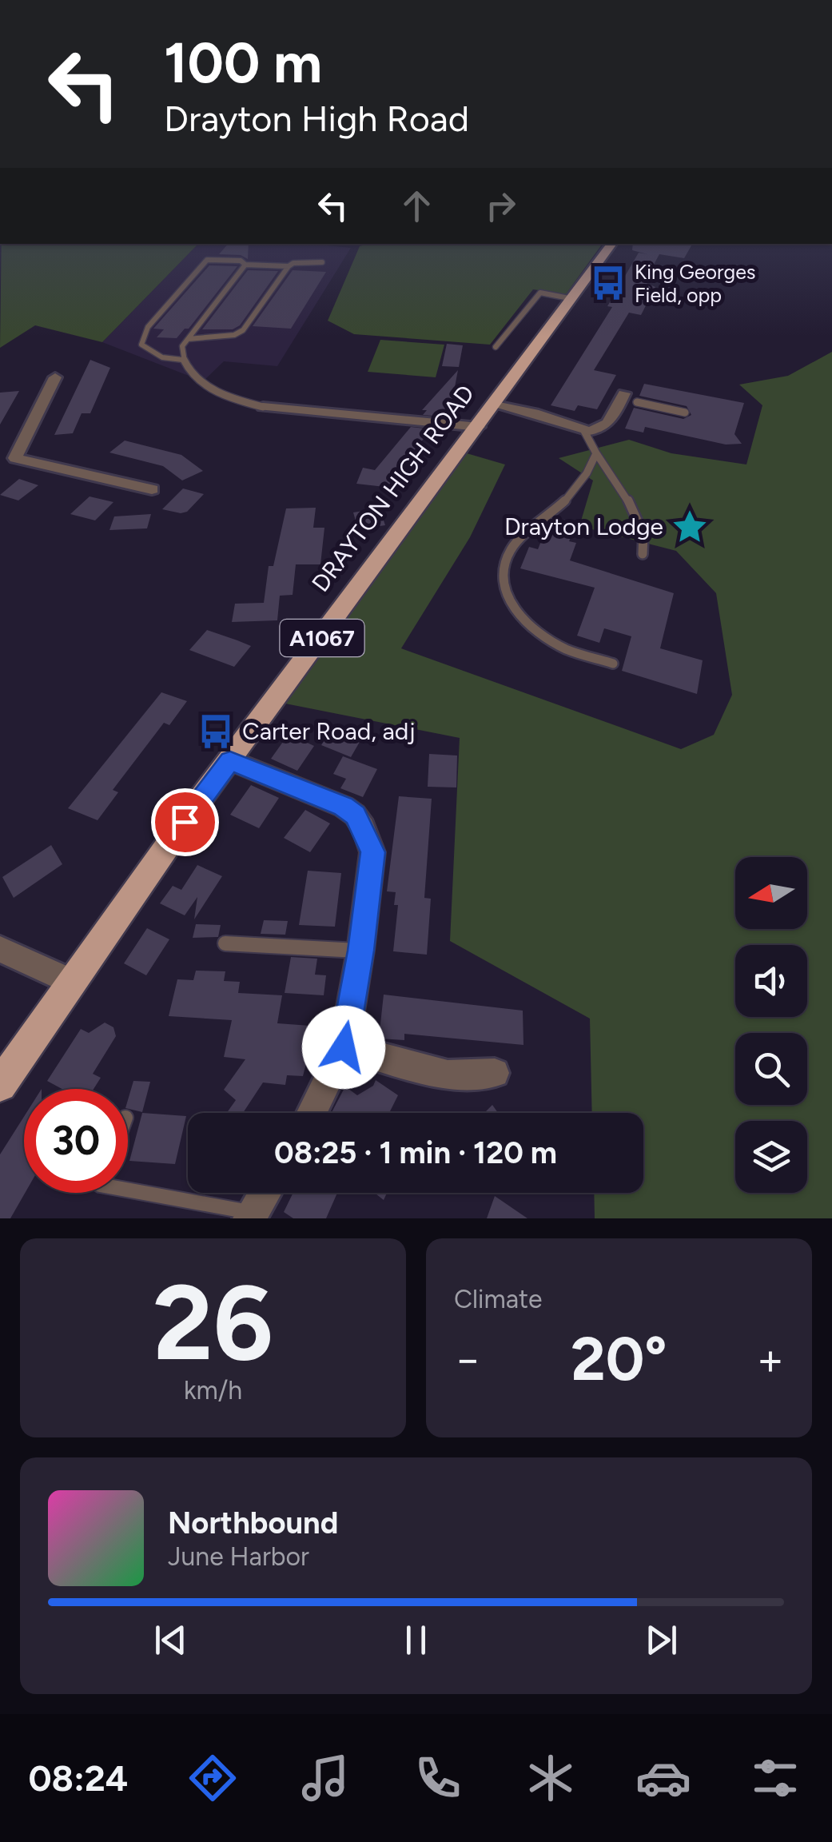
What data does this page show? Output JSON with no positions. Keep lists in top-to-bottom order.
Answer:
{
  "streets": {
    "main road": ["DRAYTON HIGH ROAD", "A1067"]
  },
  "places": {
    "bus stop": ["King Georges Field, opp", "Carter Road, adj"],
    "place": ["Drayton Lodge"]
  },
  "north": "left",
  "page": {
    "turn": ["100 m", "Drayton High Road"],
    "limit": "30",
    "trip": "08:25 · 1 min · 120 m",
    "tile": [
      ["26", "km/h"],
      "Climate"
    ],
    "heat": ["−", "20°", "+"],
    "song": ["Northbound", "June Harbor"],
    "tabs": "08:24"
  }
}
